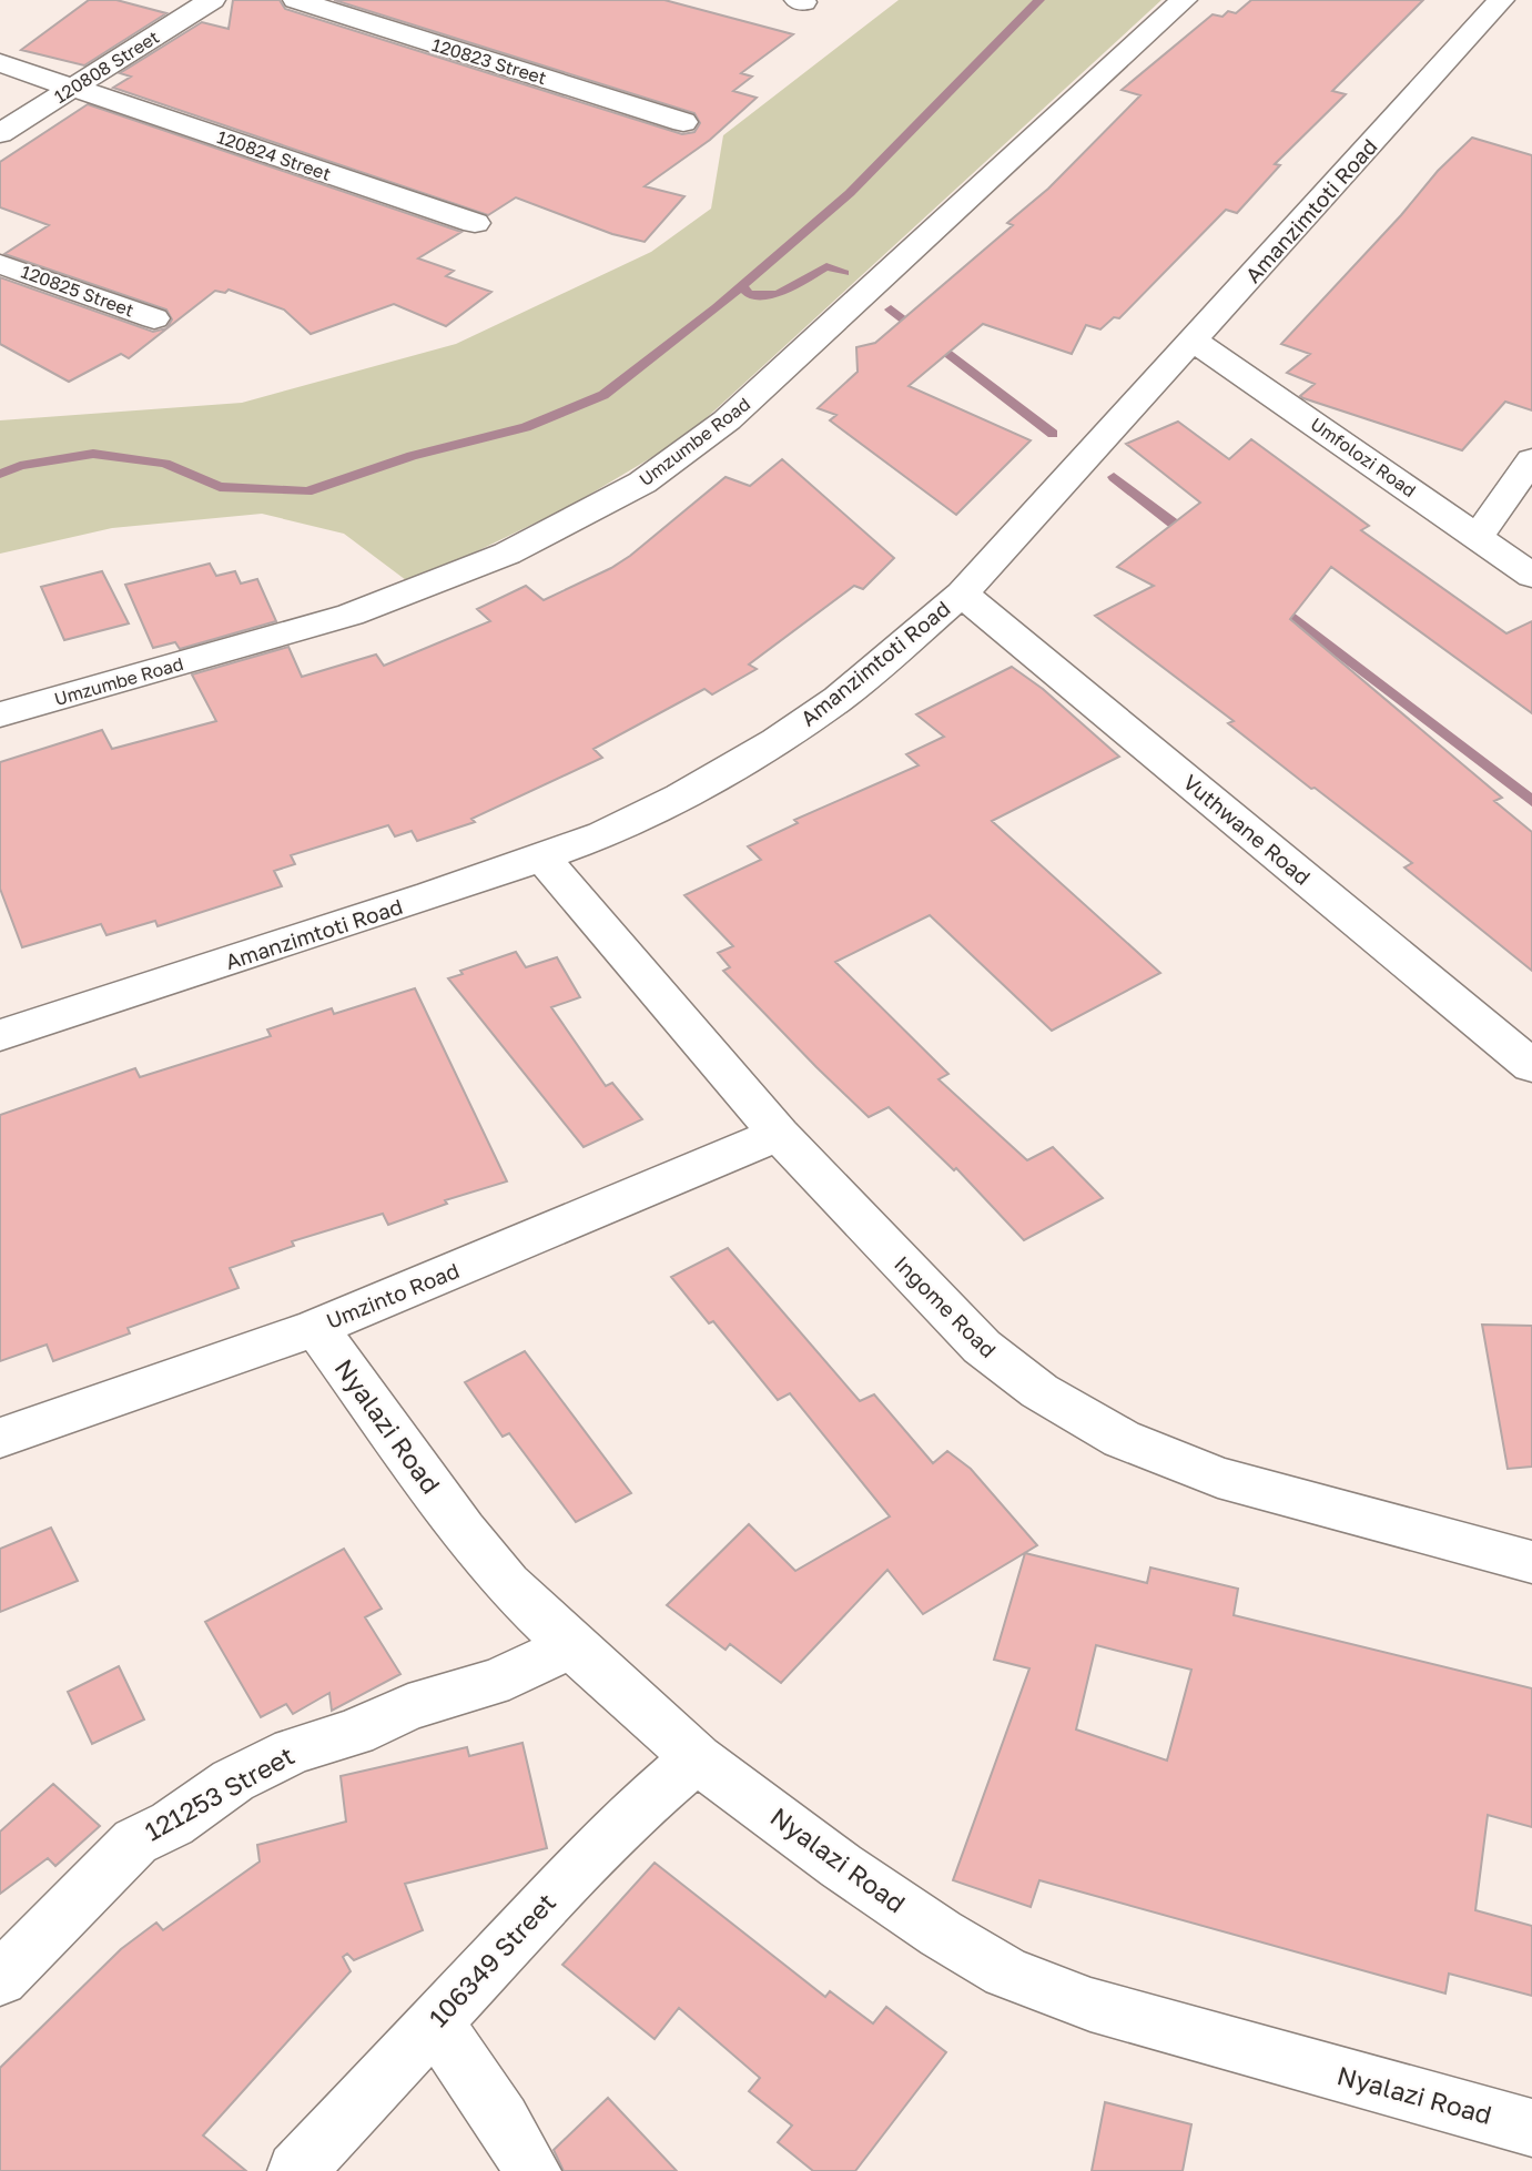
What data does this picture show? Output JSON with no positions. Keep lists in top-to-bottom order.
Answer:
{
  "streets": {
    "street": [
      "120823 Street",
      "120808 Street",
      "120824 Street",
      "Amanzimtoti Road",
      "120825 Street",
      "Umzumbe Road",
      "Umfolozi Road",
      "Vuthwane Road",
      "Umzinto Road",
      "Ingome Road",
      "Nyalazi Road",
      "121253 Street",
      "106349 Street"
    ]
  },
  "crossings": [
    ["120808 Street", "120824 Street"],
    ["Amanzimtoti Road", "Umfolozi Road"],
    ["Amanzimtoti Road", "Vuthwane Road"],
    ["Amanzimtoti Road", "Ingome Road"],
    ["Umzinto Road", "Ingome Road"],
    ["Umzinto Road", "Nyalazi Road"],
    ["Nyalazi Road", "121253 Street"],
    ["Nyalazi Road", "106349 Street"]
  ]
}
